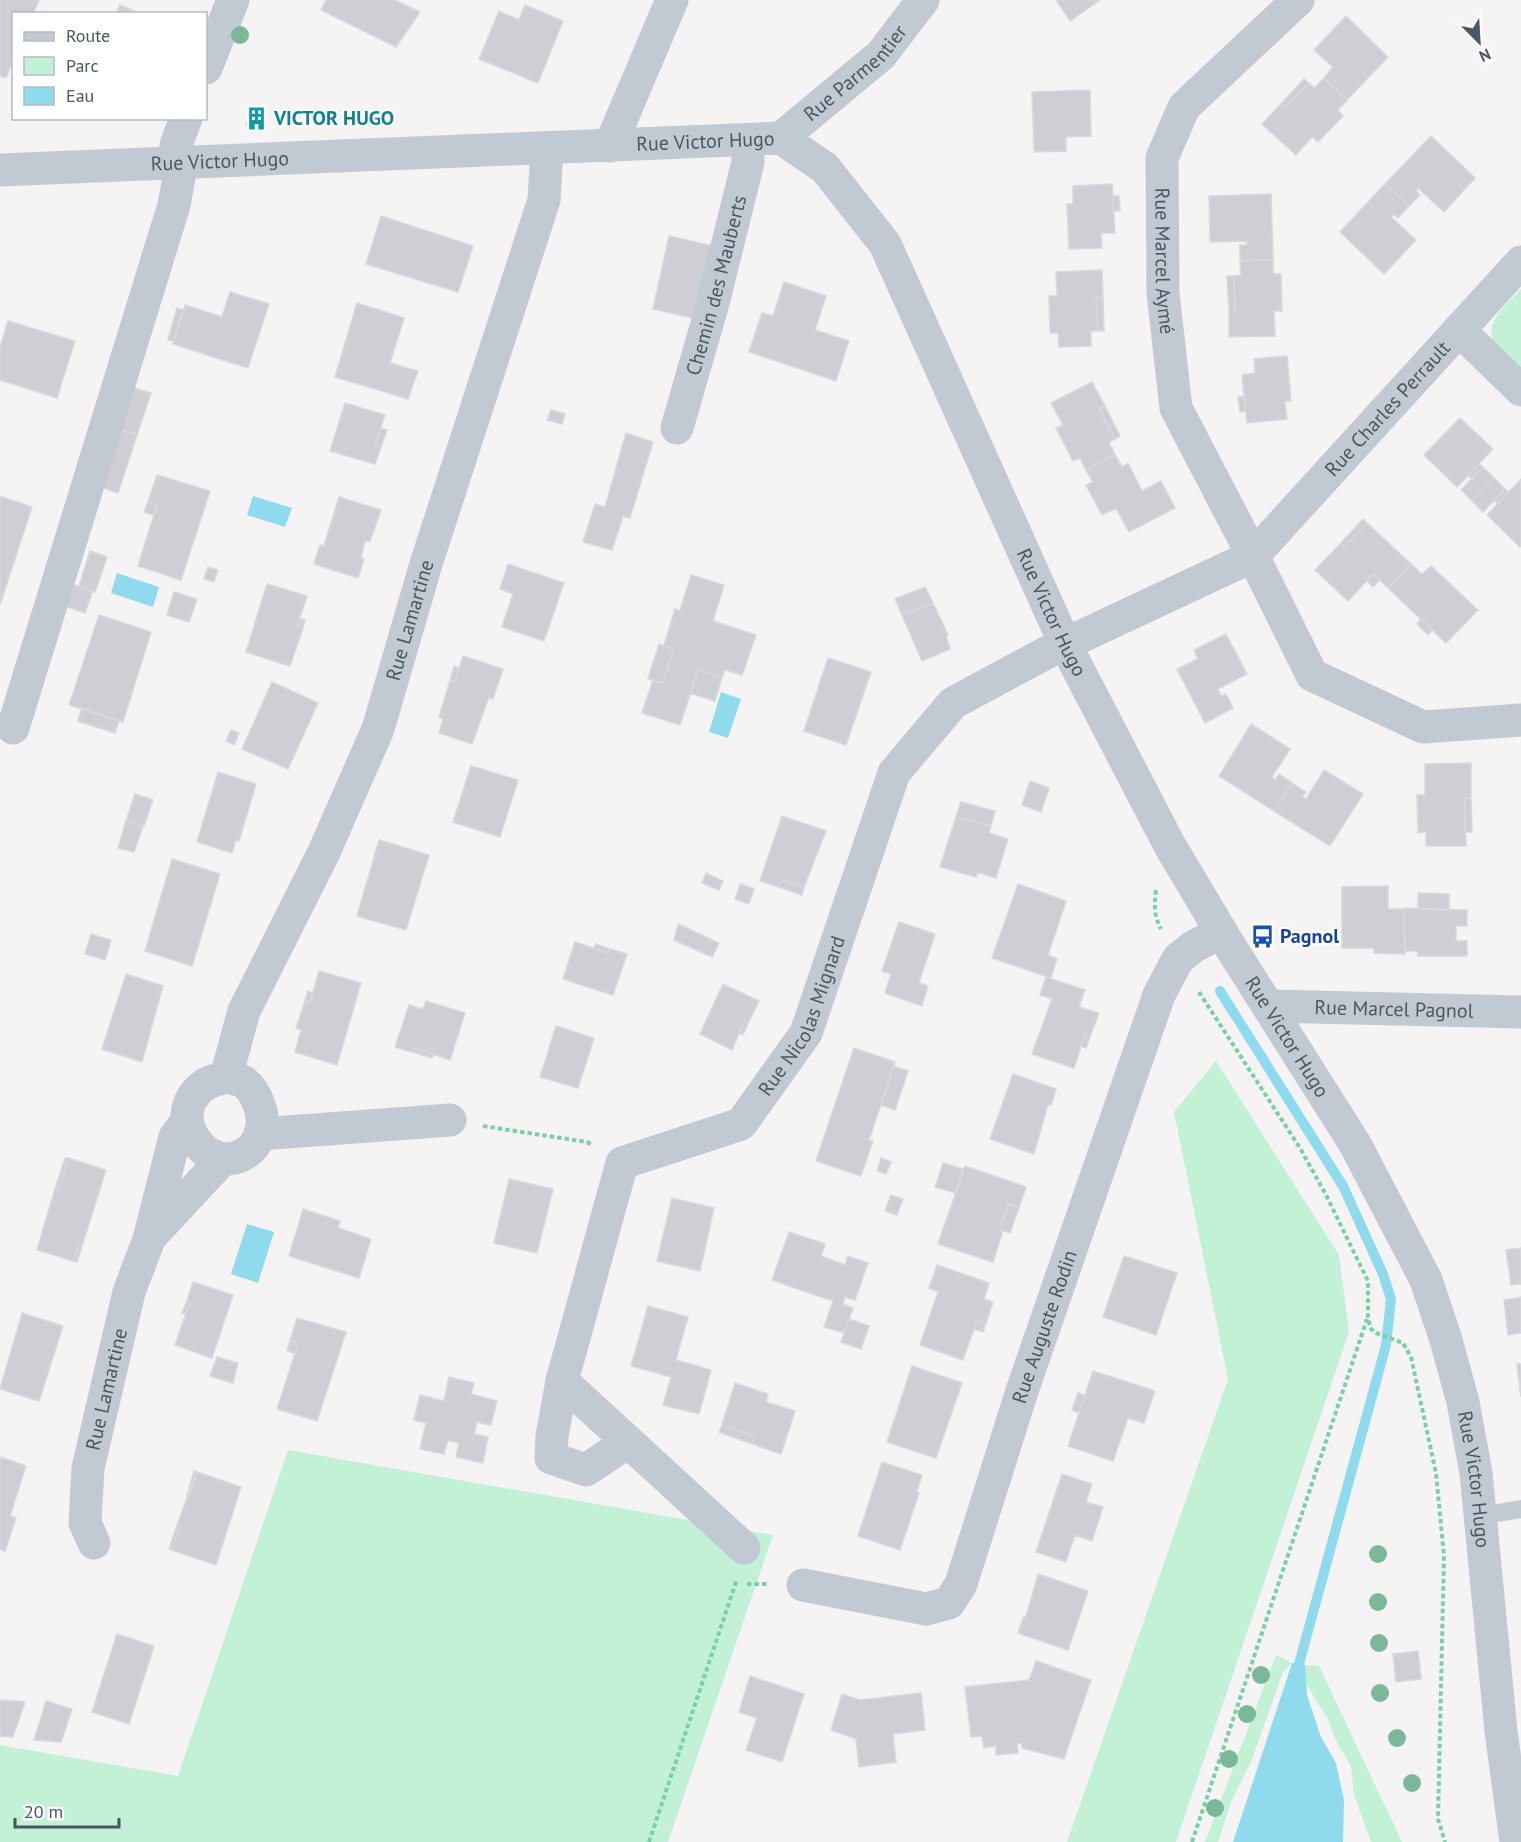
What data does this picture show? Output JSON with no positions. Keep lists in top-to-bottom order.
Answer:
{
  "streets": {
    "street": [
      "Rue Parmentier",
      "Rue Victor Hugo",
      "Rue Marcel Aymé",
      "Chemin des Mauberts",
      "Rue Charles Perrault",
      "Rue Lamartine",
      "Rue Marcel Pagnol",
      "Rue Nicolas Mignard",
      "Rue Auguste Rodin"
    ]
  },
  "crossings": [
    ["Rue Parmentier", "Rue Victor Hugo"],
    ["Rue Victor Hugo", "Chemin des Mauberts"],
    ["Rue Victor Hugo", "Rue Charles Perrault"],
    ["Rue Victor Hugo", "Rue Lamartine"],
    ["Rue Victor Hugo", "Rue Marcel Pagnol"],
    ["Rue Victor Hugo", "Rue Nicolas Mignard"],
    ["Rue Victor Hugo", "Rue Auguste Rodin"],
    ["Rue Marcel Aymé", "Rue Charles Perrault"],
    ["Rue Charles Perrault", "Rue Nicolas Mignard"]
  ],
  "places": {
    "building": ["VICTOR HUGO"],
    "bus stop": ["Pagnol"]
  },
  "legend": ["Route", "Parc", "Eau"],
  "scale_bar": "20 m",
  "north": "bottom right"
}
